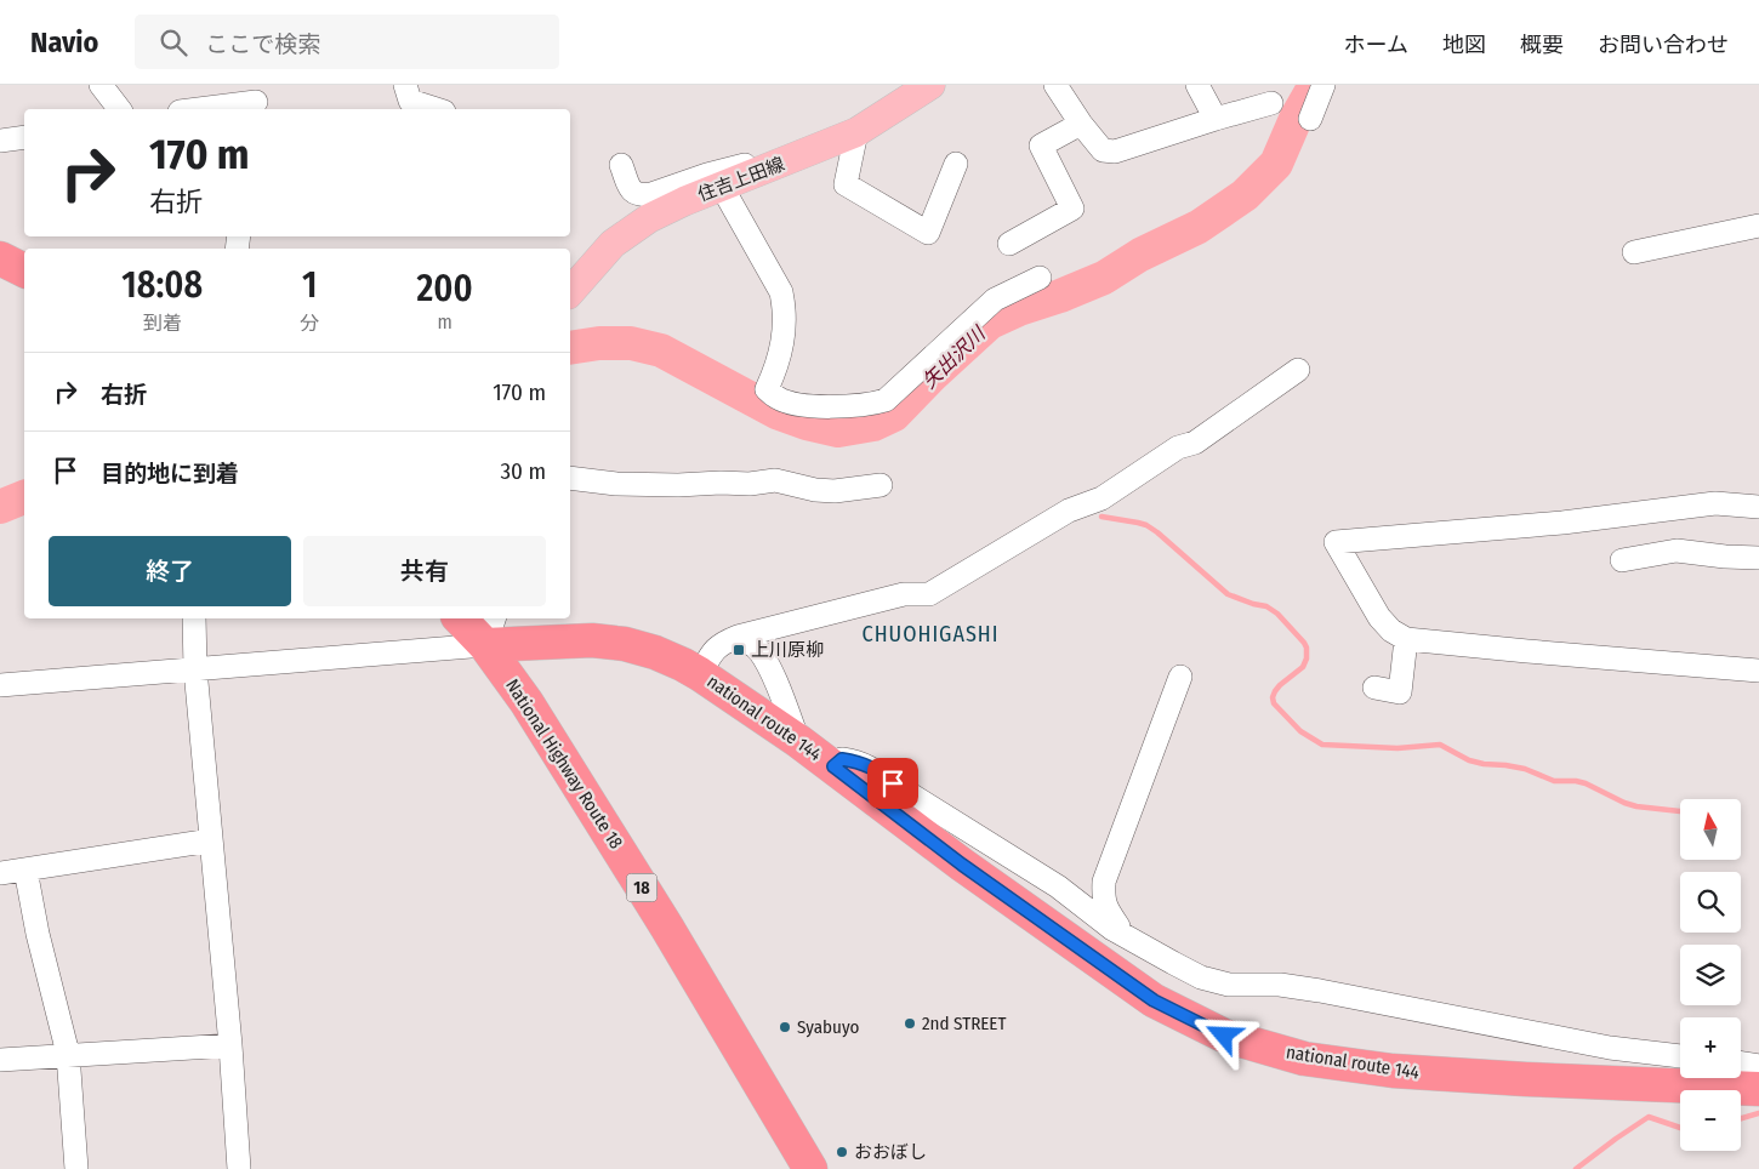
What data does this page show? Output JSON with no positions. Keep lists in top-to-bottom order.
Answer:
{
  "streets": {
    "highway": ["national route 144", "National Highway Route 18", "18"],
    "main road": ["住吉上田線"]
  },
  "crossings": [
    ["national route 144", "National Highway Route 18"]
  ],
  "districts": ["CHUOHIGASHI"],
  "water": ["矢出沢川"],
  "places": {
    "transit": ["上川原柳"],
    "other": ["2nd STREET", "Syabuyo", "おおぼし"]
  },
  "north": "top",
  "page": {
    "header": "Navio",
    "search": "ここで検索",
    "nav": [
      "ホーム",
      "地図",
      "概要",
      "お問い合わせ"
    ],
    "turn": ["170 m", "右折"],
    "eta": [
      "18:08",
      "到着",
      "1",
      "分",
      "200",
      "m"
    ],
    "list": [
      {
        "name": "右折",
        "value": "170 m"
      },
      {
        "name": "目的地に到着",
        "value": "30 m"
      }
    ],
    "buttons": ["終了", "共有"],
    "map_buttons": ["+", "−"]
  }
}
